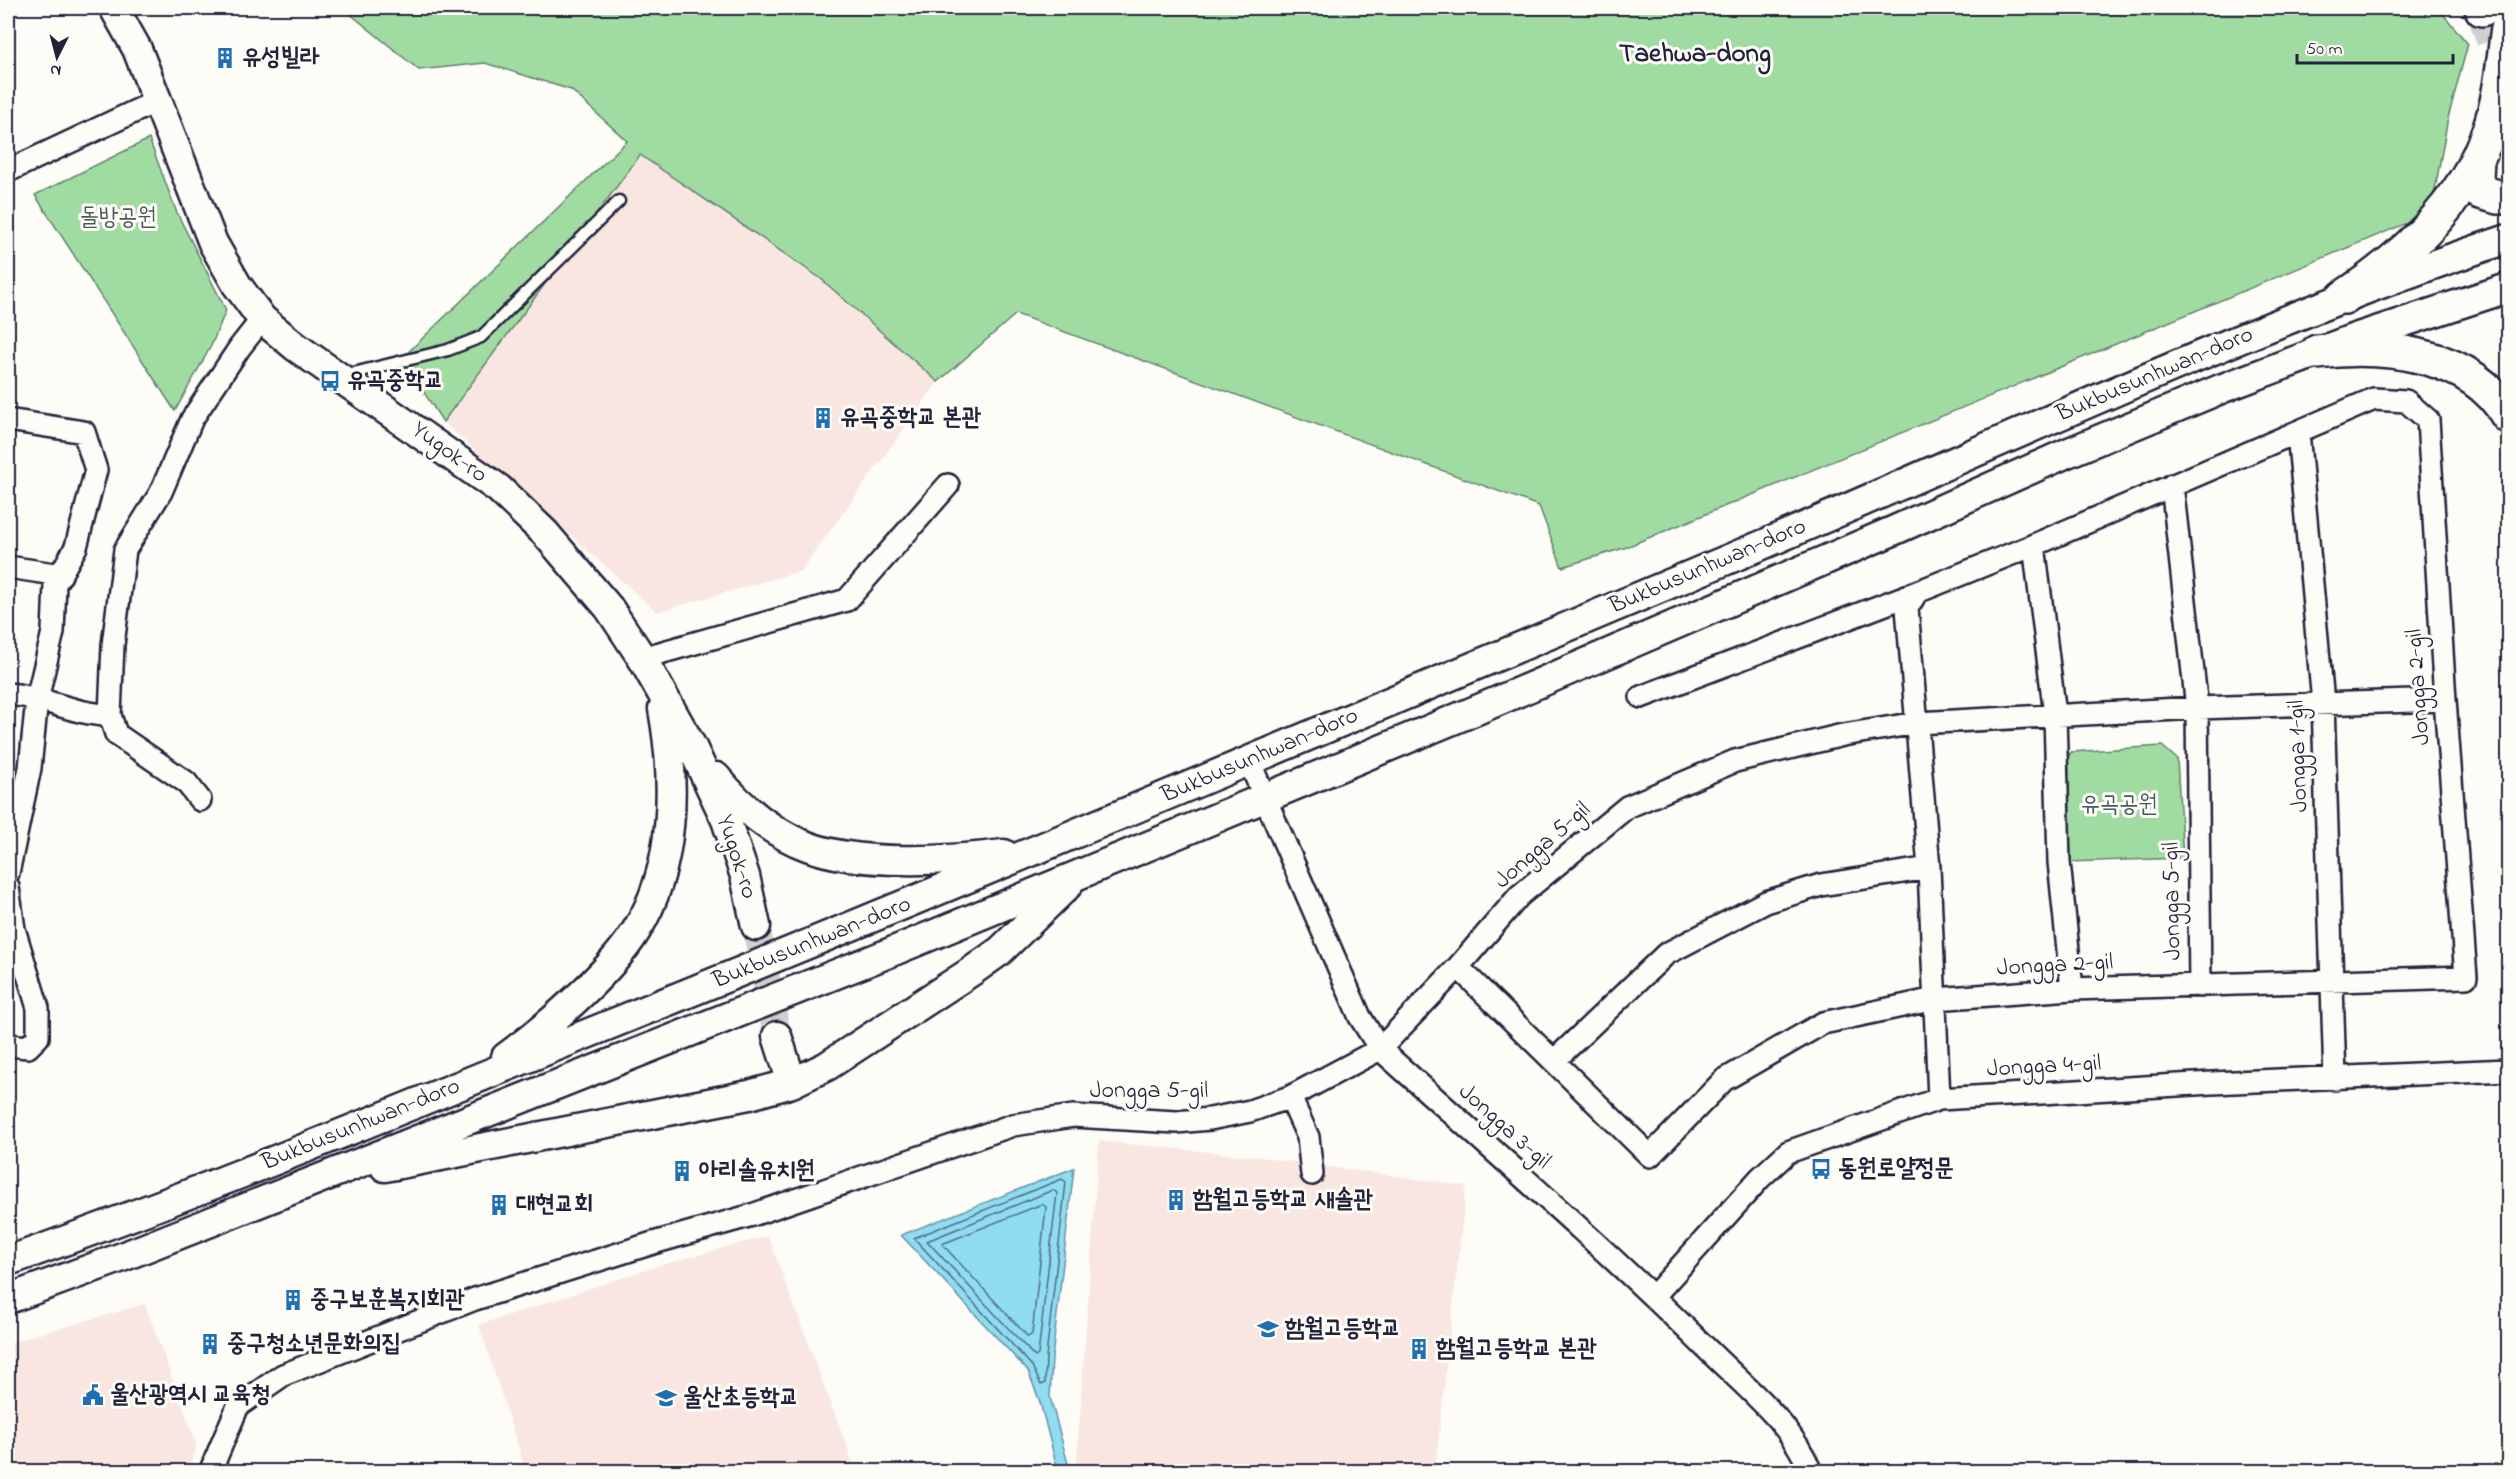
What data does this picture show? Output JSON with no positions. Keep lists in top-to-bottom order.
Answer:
{
  "streets": {
    "main road": ["Bukbusunhwan-doro", "Yugok-ro"],
    "street": [
      "Jongga 2-gil",
      "Jongga 1-gil",
      "Jongga 5-gil",
      "Jongga 4-gil",
      "Jongga 3-gil"
    ]
  },
  "crossings": [
    ["Bukbusunhwan-doro", "Jongga 3-gil"],
    ["Jongga 2-gil", "Jongga 1-gil"],
    ["Jongga 2-gil", "Jongga 5-gil"],
    ["Jongga 1-gil", "Jongga 5-gil"],
    ["Jongga 1-gil", "Jongga 4-gil"],
    ["Jongga 5-gil", "Jongga 3-gil"],
    ["Jongga 4-gil", "Jongga 3-gil"]
  ],
  "districts": ["Taehwa-dong"],
  "parks": ["돌방공원", "유곡공원"],
  "places": {
    "building": [
      "유성빌라",
      "유곡중학교 본관",
      "아리솔유치원",
      "함월고등학교 새솔관",
      "대현교회",
      "중구보훈복지회관",
      "중구청소년문화의집",
      "함월고등학교 본관"
    ],
    "bus stop": ["유곡중학교", "동원로얄정문"],
    "school or university": ["함월고등학교", "울산초등학교"],
    "public building": ["울산광역시 교육청"]
  },
  "scale_bar": "50 m",
  "north": "bottom"
}
